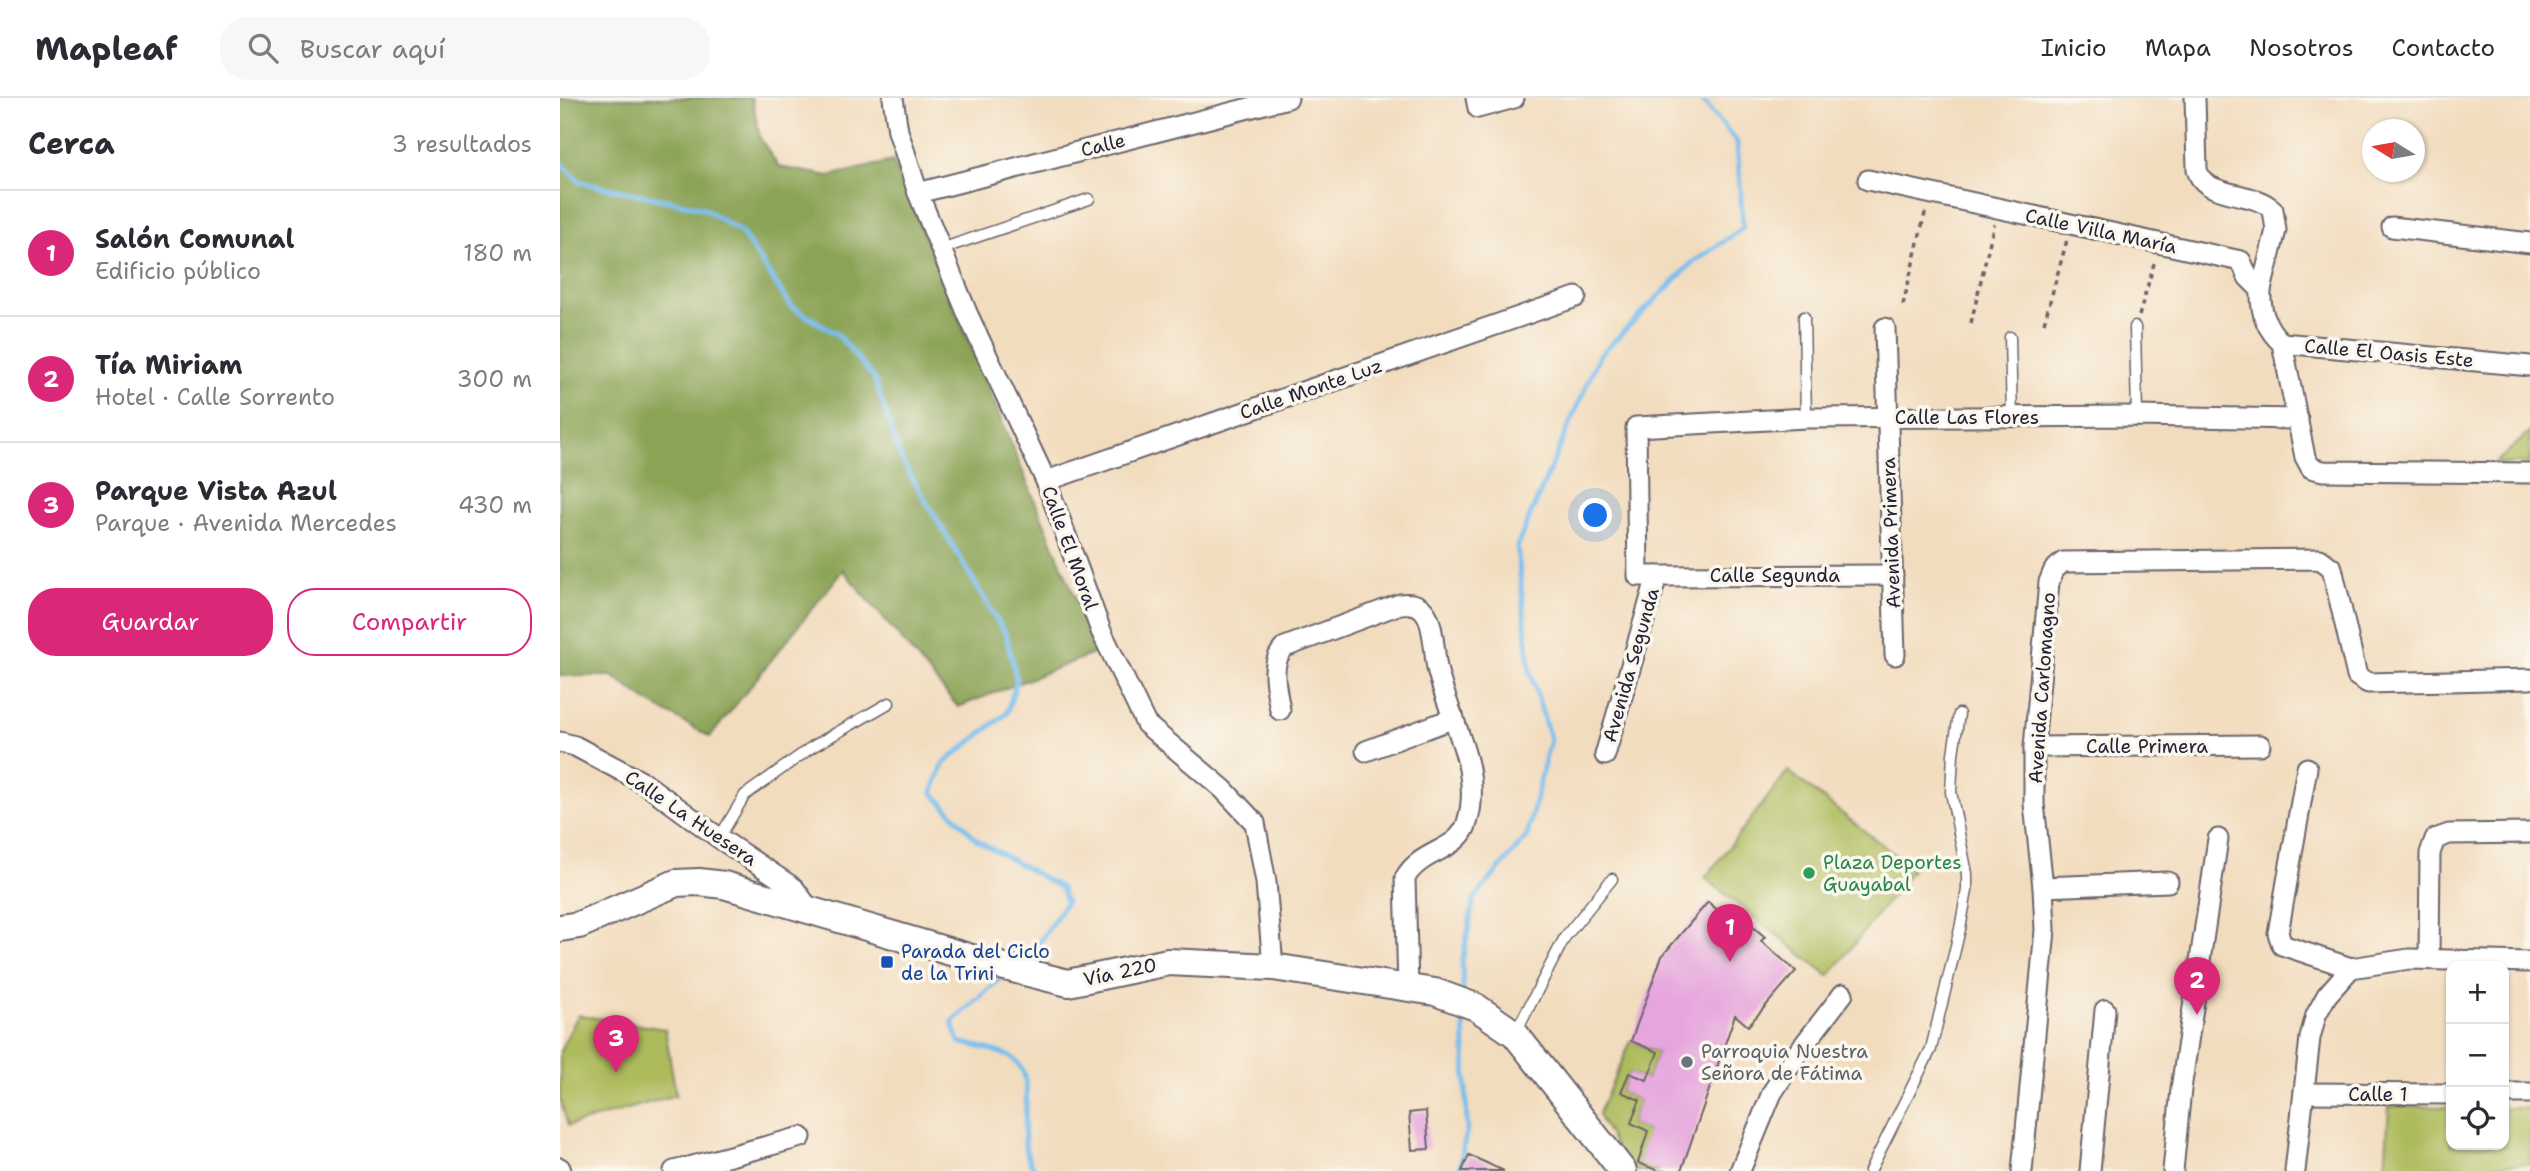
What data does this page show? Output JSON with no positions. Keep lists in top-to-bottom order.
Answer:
{
  "streets": {
    "main road": ["Vía 220"],
    "street": [
      "Calle",
      "Calle Villa María",
      "Calle El Oasis Este",
      "Calle Monte Luz",
      "Calle Las Flores",
      "Avenida Primera",
      "Calle El Moral",
      "Calle Segunda",
      "Avenida Segunda",
      "Avenida Carlomagno",
      "Calle Primera",
      "Calle La Huesera",
      "Calle 1"
    ]
  },
  "crossings": [
    ["Calle", "Calle El Moral"],
    ["Calle Villa María", "Calle El Oasis Este"],
    ["Calle El Oasis Este", "Calle Las Flores"],
    ["Calle Monte Luz", "Calle El Moral"],
    ["Calle Las Flores", "Avenida Primera"],
    ["Calle Las Flores", "Avenida Segunda"],
    ["Avenida Primera", "Calle Segunda"],
    ["Calle El Moral", "Vía 220"],
    ["Calle Segunda", "Avenida Segunda"],
    ["Avenida Carlomagno", "Calle Primera"],
    ["Calle La Huesera", "Vía 220"]
  ],
  "places": {
    "other": ["Plaza Deportes Guayabal", "Parroquia Nuestra Señora de Fátima"],
    "transit": ["Parada del Ciclo de la Trini"]
  },
  "north": "left",
  "page": {
    "header": "Mapleaf",
    "search": "Buscar aquí",
    "nav": [
      "Inicio",
      "Mapa",
      "Nosotros",
      "Contacto"
    ],
    "heading": ["Cerca", "3 resultados"],
    "list": [
      {
        "mark": "1",
        "name": "Salón Comunal",
        "note": "Edificio público",
        "value": "180 m"
      },
      {
        "mark": "2",
        "name": "Tía Miriam",
        "note": "Hotel · Calle Sorrento",
        "value": "300 m"
      },
      {
        "mark": "3",
        "name": "Parque Vista Azul",
        "note": "Parque · Avenida Mercedes",
        "value": "430 m"
      }
    ],
    "buttons": ["Guardar", "Compartir"],
    "pins": ["1", "2", "3"],
    "map_buttons": ["+", "−"]
  }
}
